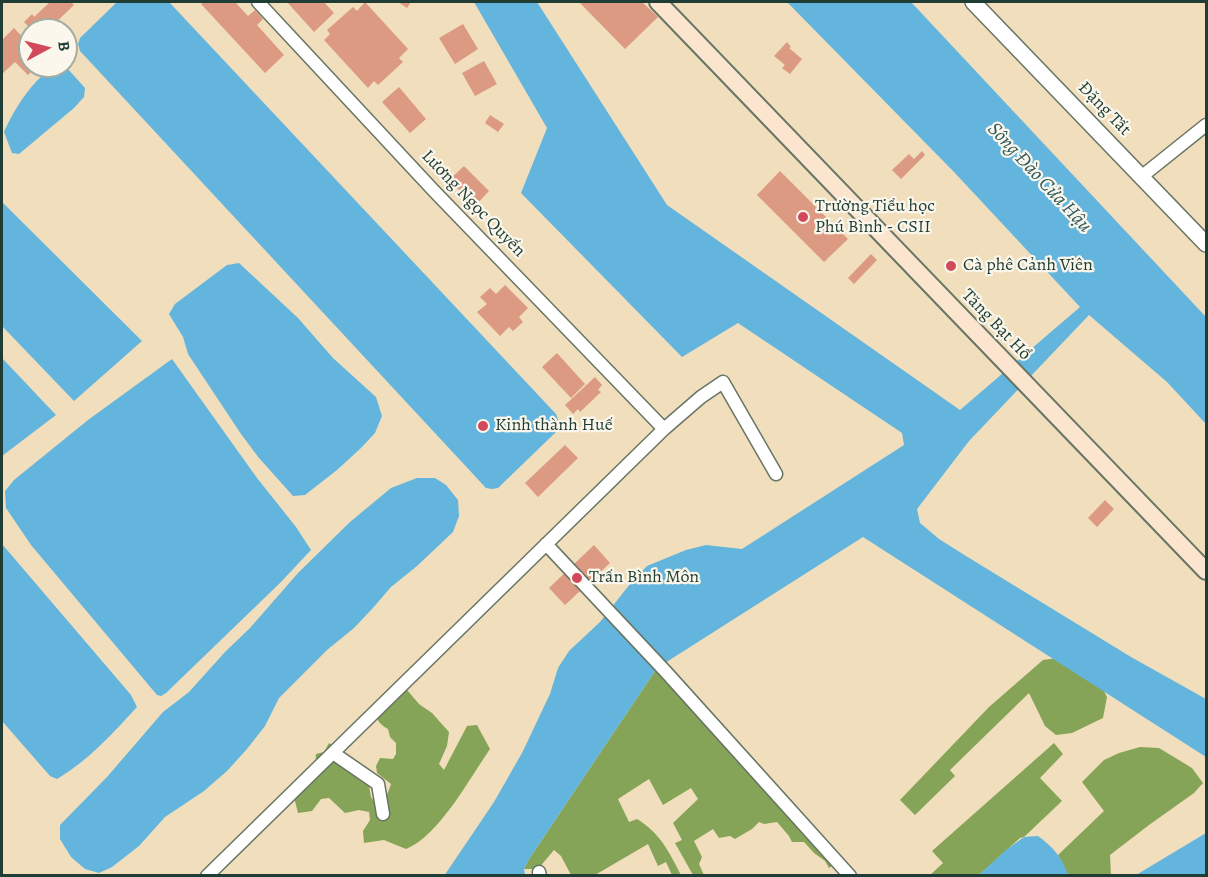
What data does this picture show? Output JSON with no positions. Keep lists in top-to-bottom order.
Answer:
{
  "streets": {
    "main road": ["Tăng Bạt Hổ"],
    "street": ["Đặng Tất", "Lương Ngọc Quyến"]
  },
  "water": ["Sông Đào Cửa Hậu"],
  "places": [
    "Trường Tiểu học Phú Bình - CSII",
    "Cà phê Cảnh Viên",
    "Kinh thành Huế",
    "Trấn Bình Môn"
  ],
  "north": "right"
}
